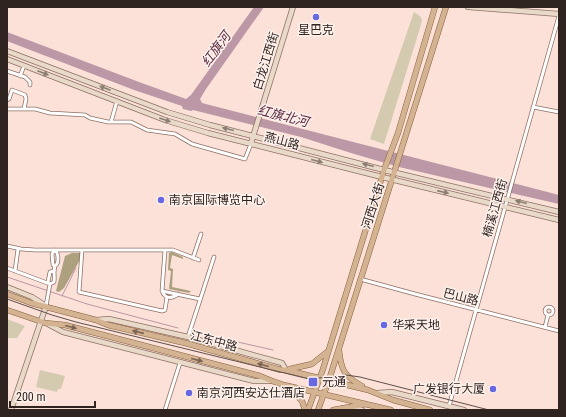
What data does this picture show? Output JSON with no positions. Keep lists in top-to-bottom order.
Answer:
{
  "streets": {
    "main road": [
      "白龙江西街",
      "燕山路",
      "河西大街",
      "江东中路"
    ],
    "street": ["楠溪江西街", "巴山路"]
  },
  "crossings": [
    ["白龙江西街", "燕山路"],
    ["燕山路", "河西大街"],
    ["燕山路", "楠溪江西街"],
    ["河西大街", "巴山路"],
    ["河西大街", "江东中路"],
    ["楠溪江西街", "巴山路"],
    ["楠溪江西街", "江东中路"]
  ],
  "water": ["红旗河", "红旗北河"],
  "places": {
    "other": [
      "星巴克",
      "南京国际博览中心",
      "华采天地",
      "广发银行大厦",
      "南京河西安达仕酒店"
    ],
    "transit": ["元通"]
  },
  "scale_bar": "200 m"
}
